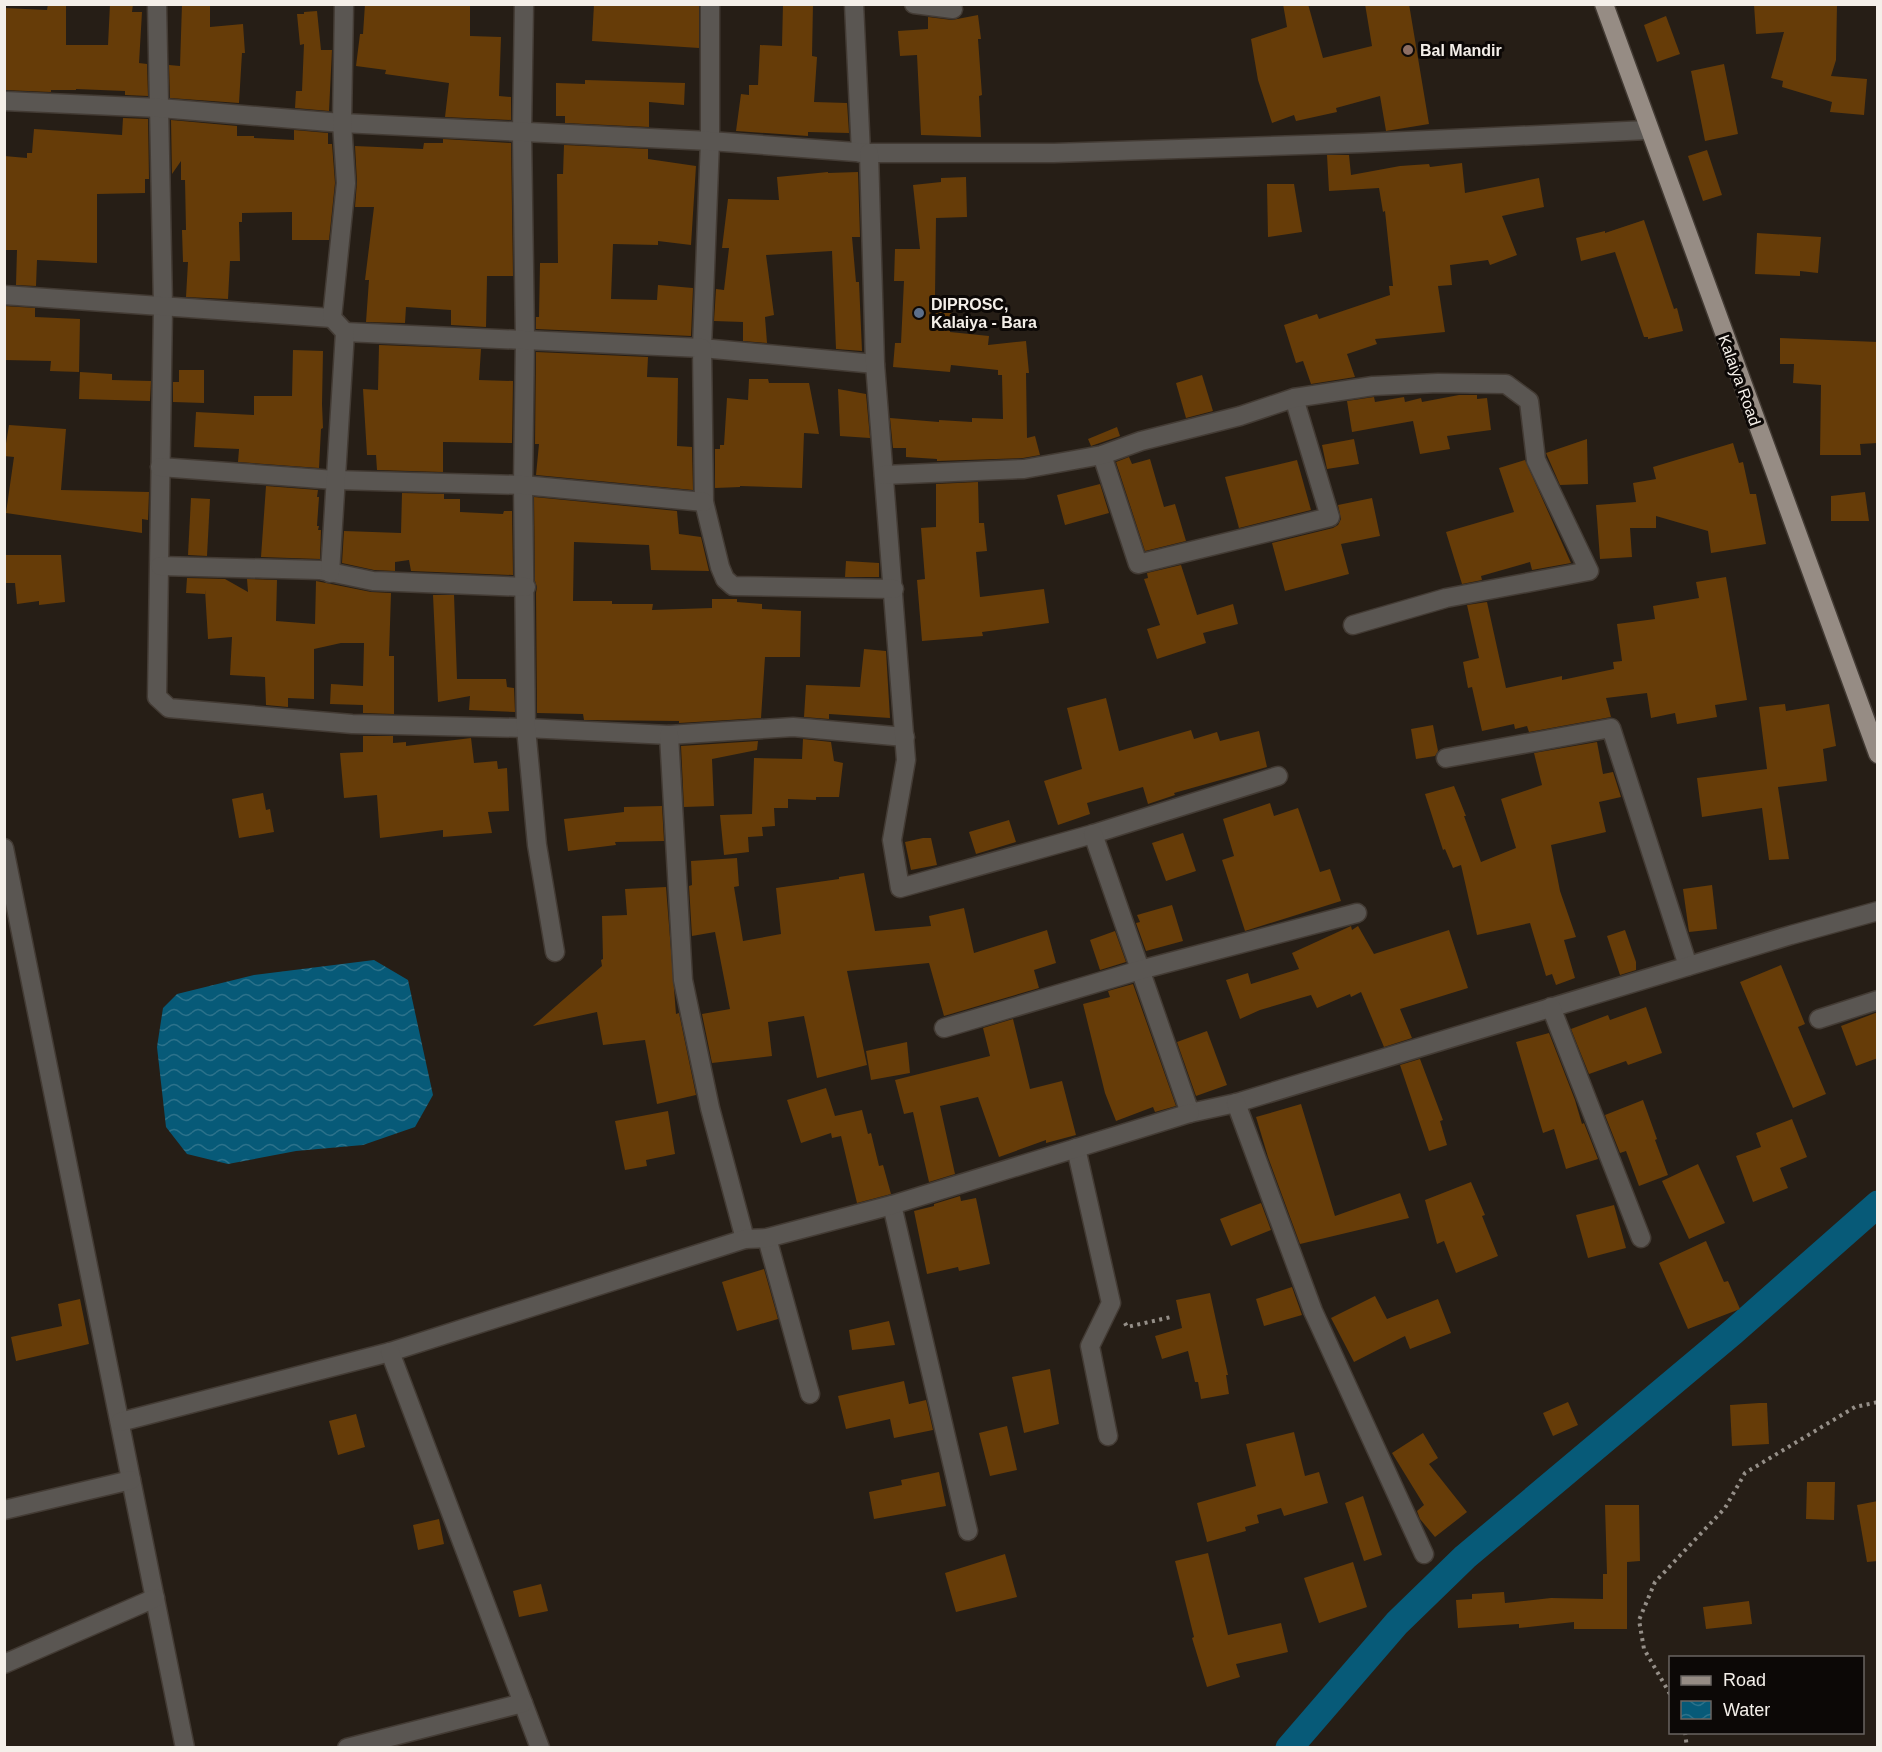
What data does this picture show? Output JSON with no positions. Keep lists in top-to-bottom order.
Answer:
{
  "streets": {
    "main road": ["Kalaiya Road"]
  },
  "places": ["Bal Mandir", "DIPROSC, Kalaiya - Bara"],
  "legend": ["Road", "Water"]
}
